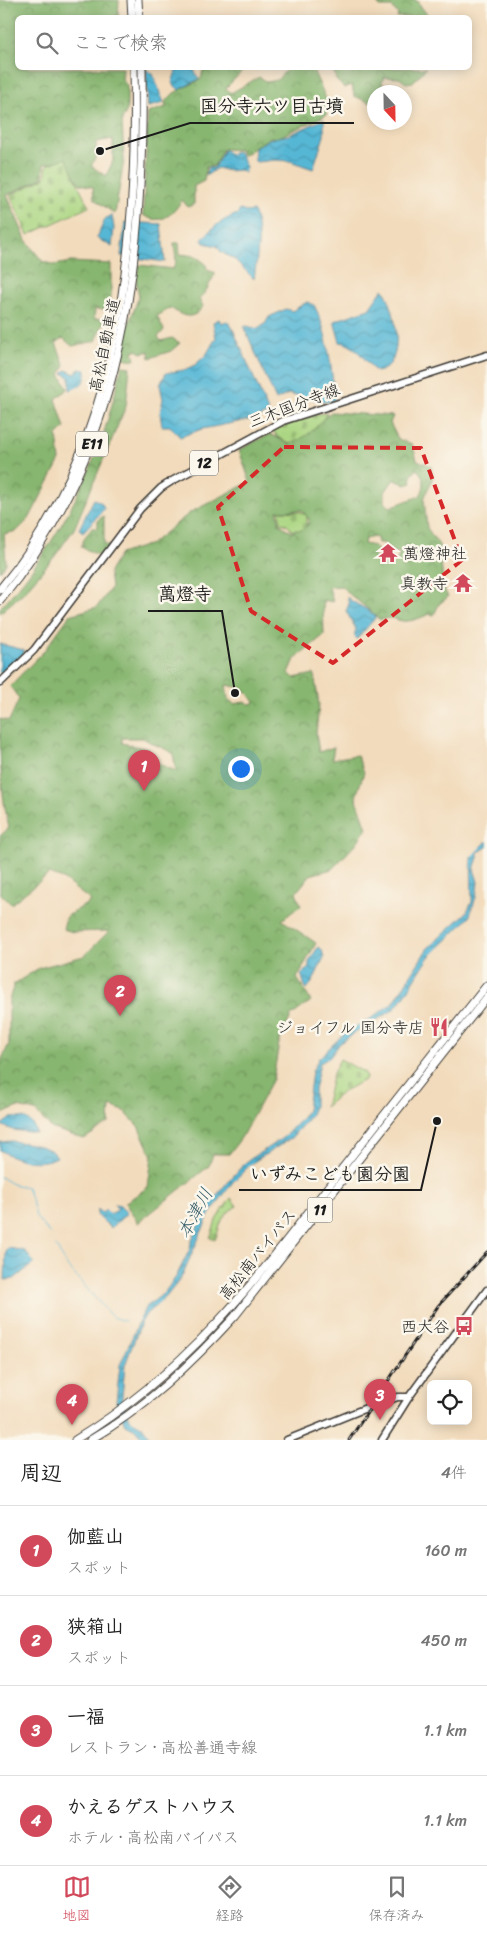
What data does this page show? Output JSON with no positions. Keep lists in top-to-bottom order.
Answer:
{
  "streets": {
    "highway": [
      "高松自動車道",
      "E11",
      "11",
      "高松南バイパス"
    ],
    "main road": ["三木国分寺線", "12"]
  },
  "water": ["本津川"],
  "places": {
    "other": ["国分寺六ツ目古墳", "萬燈寺", "いずみこども園分園"],
    "temple": ["萬燈神社", "真教寺"],
    "restaurant": ["ジョイフル 国分寺店"],
    "bus stop": ["西大谷"]
  },
  "north": "bottom",
  "page": {
    "search": "ここで検索",
    "pins": [
      "1",
      "2",
      "3",
      "4"
    ],
    "heading": ["周辺", "4件"],
    "list": [
      {
        "mark": "1",
        "name": "伽藍山",
        "note": "スポット",
        "value": "160 m"
      },
      {
        "mark": "2",
        "name": "狭箱山",
        "note": "スポット",
        "value": "450 m"
      },
      {
        "mark": "3",
        "name": "一福",
        "note": "レストラン · 高松善通寺線",
        "value": "1.1 km"
      },
      {
        "mark": "4",
        "name": "かえるゲストハウス",
        "note": "ホテル · 高松南バイパス",
        "value": "1.1 km"
      }
    ],
    "nav": ["地図", "経路", "保存済み"]
  }
}
